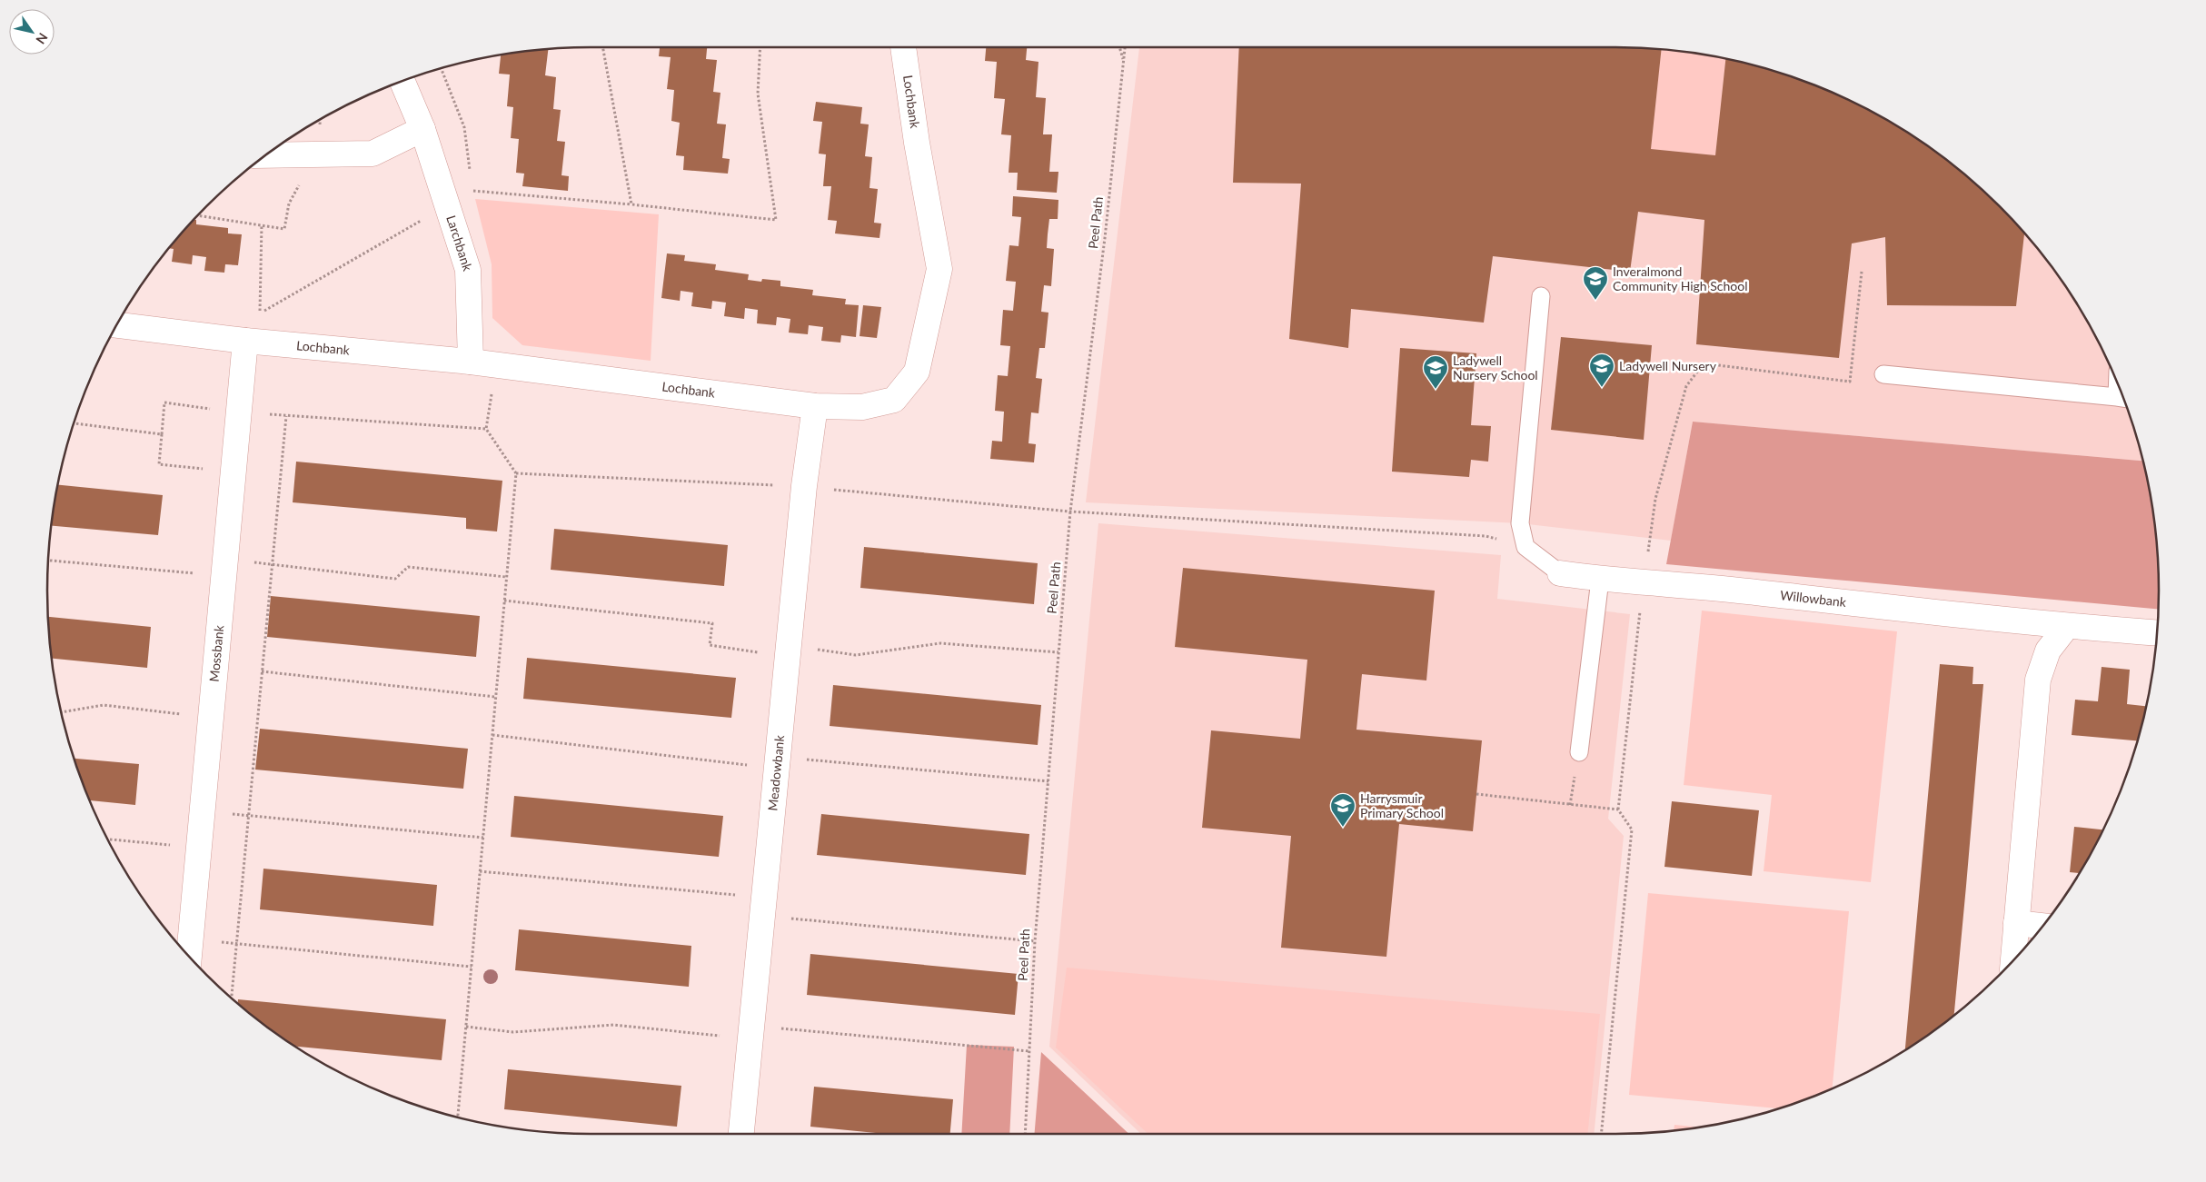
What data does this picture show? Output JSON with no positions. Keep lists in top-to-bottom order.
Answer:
{
  "streets": {
    "street": [
      "Lochbank",
      "Larchbank",
      "Willowbank",
      "Mossbank",
      "Meadowbank"
    ],
    "path": ["Peel Path"]
  },
  "crossings": [
    ["Lochbank", "Larchbank"],
    ["Lochbank", "Mossbank"],
    ["Lochbank", "Meadowbank"]
  ],
  "places": {
    "school or university": [
      "Inveralmond Community High School",
      "Ladywell Nursery",
      "Ladywell Nursery School",
      "Harrysmuir Primary School"
    ]
  },
  "north": "bottom right"
}
